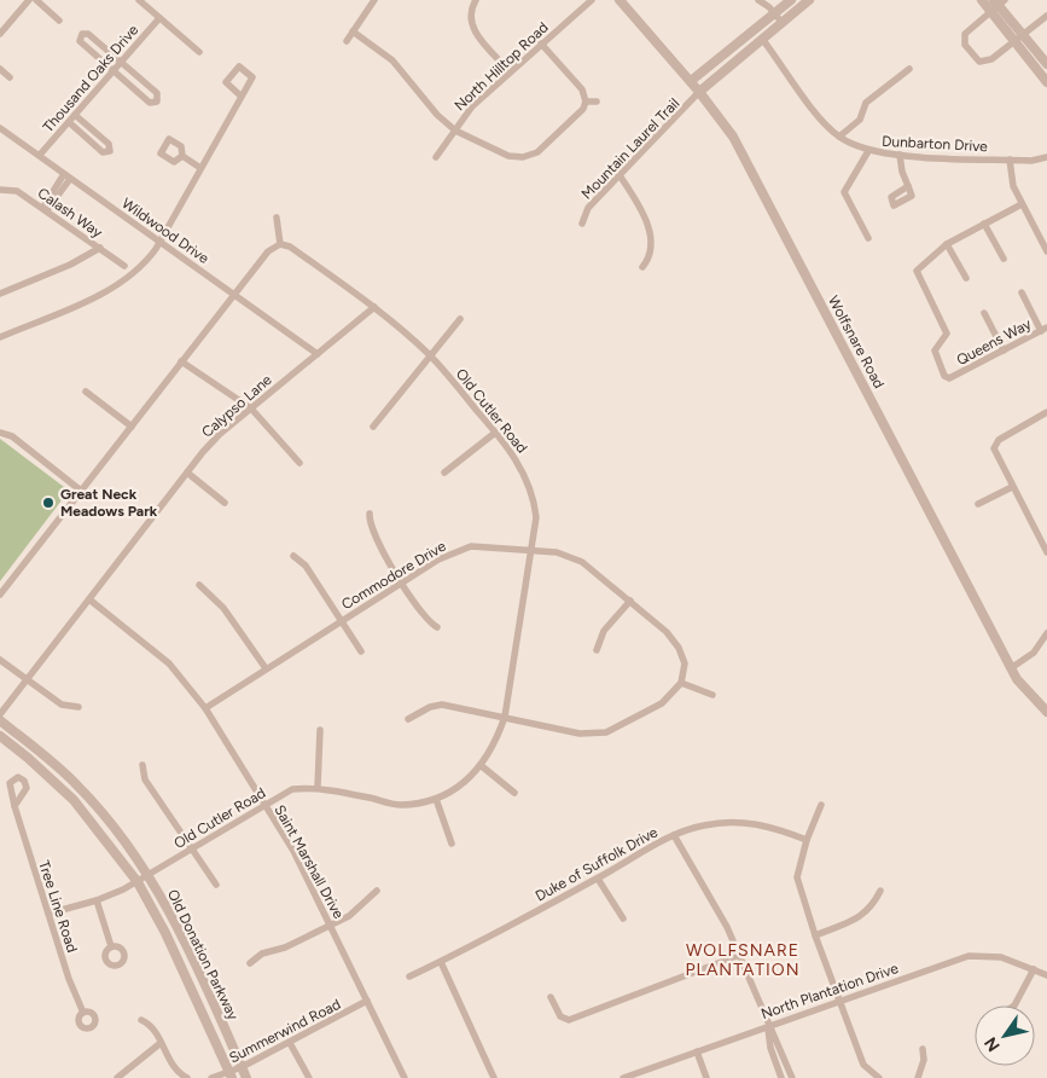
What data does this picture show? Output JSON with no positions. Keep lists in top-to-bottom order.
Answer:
{
  "streets": {
    "street": [
      "North Hilltop Road",
      "Thousand Oaks Drive",
      "Dunbarton Drive",
      "Mountain Laurel Trail",
      "Calash Way",
      "Wildwood Drive",
      "Wolfsnare Road",
      "Queens Way",
      "Calypso Lane",
      "Old Cutler Road",
      "Commodore Drive",
      "Saint Marshall Drive",
      "Duke of Suffolk Drive",
      "Tree Line Road",
      "Old Donation Parkway",
      "North Plantation Drive",
      "Summerwind Road"
    ]
  },
  "crossings": [
    ["Thousand Oaks Drive", "Wildwood Drive"],
    ["Mountain Laurel Trail", "Wolfsnare Road"],
    ["Wildwood Drive", "Calypso Lane"],
    ["Calypso Lane", "Old Cutler Road"],
    ["Calypso Lane", "Saint Marshall Drive"],
    ["Old Cutler Road", "Commodore Drive"],
    ["Old Cutler Road", "Saint Marshall Drive"],
    ["Old Cutler Road", "Tree Line Road"],
    ["Old Cutler Road", "Old Donation Parkway"],
    ["Commodore Drive", "Saint Marshall Drive"],
    ["Saint Marshall Drive", "Summerwind Road"],
    ["Old Donation Parkway", "Summerwind Road"]
  ],
  "districts": ["WOLFSNARE PLANTATION"],
  "places": ["Great Neck Meadows Park"],
  "north": "bottom left"
}
